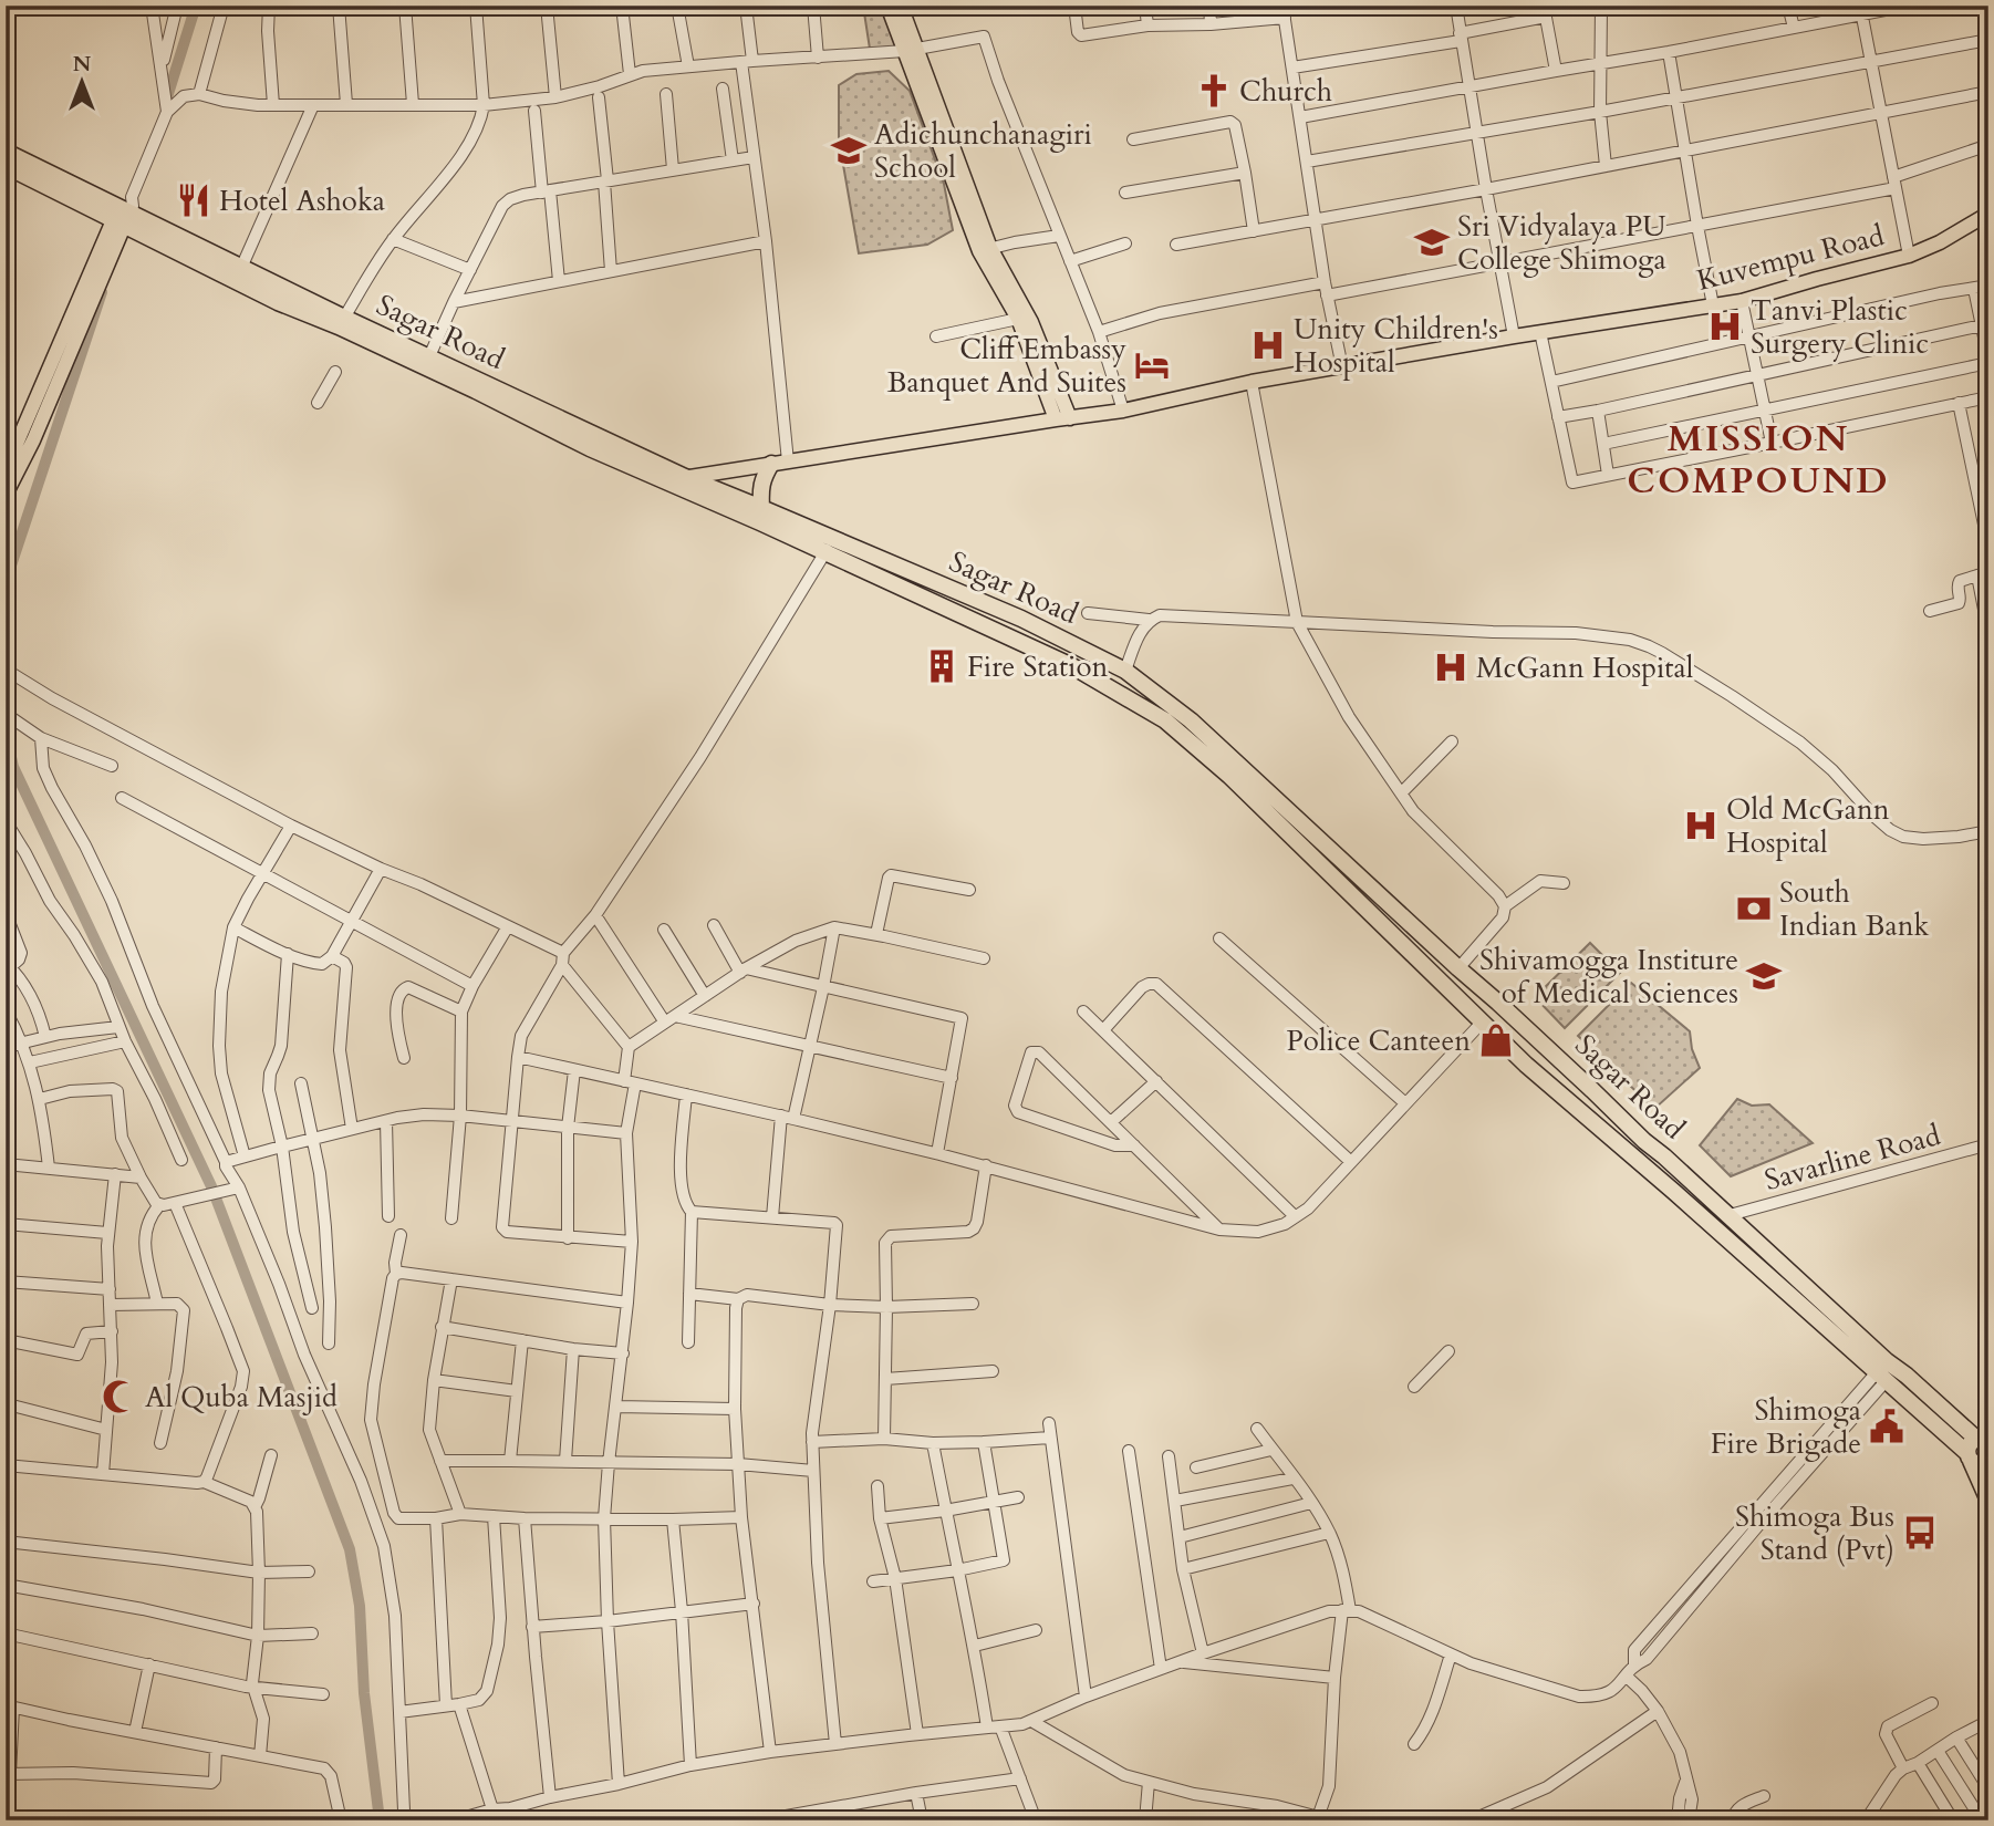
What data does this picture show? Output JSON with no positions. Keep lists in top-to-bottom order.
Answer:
{
  "streets": {
    "highway": ["Sagar Road"],
    "main road": ["Kuvempu Road"],
    "street": ["Savarline Road"]
  },
  "crossings": [
    ["Kuvempu Road", "Sagar Road"],
    ["Sagar Road", "Savarline Road"]
  ],
  "districts": ["MISSION COMPOUND"],
  "places": {
    "church": ["Church"],
    "school or university": ["Adichunchanagiri School", "Sri Vidyalaya PU College Shimoga", "Shivamogga Institure of Medical Sciences"],
    "restaurant": ["Hotel Ashoka"],
    "hospital": [
      "Tanvi Plastic Surgery Clinic",
      "Unity Children's Hospital",
      "McGann Hospital",
      "Old McGann Hospital"
    ],
    "hotel": ["Cliff Embassy Banquet And Suites"],
    "building": ["Fire Station"],
    "bank": ["South Indian Bank"],
    "shop": ["Police Canteen"],
    "mosque": ["Al Quba Masjid"],
    "public building": ["Shimoga Fire Brigade"],
    "bus stop": ["Shimoga Bus Stand (Pvt)"]
  },
  "north": "top"
}
